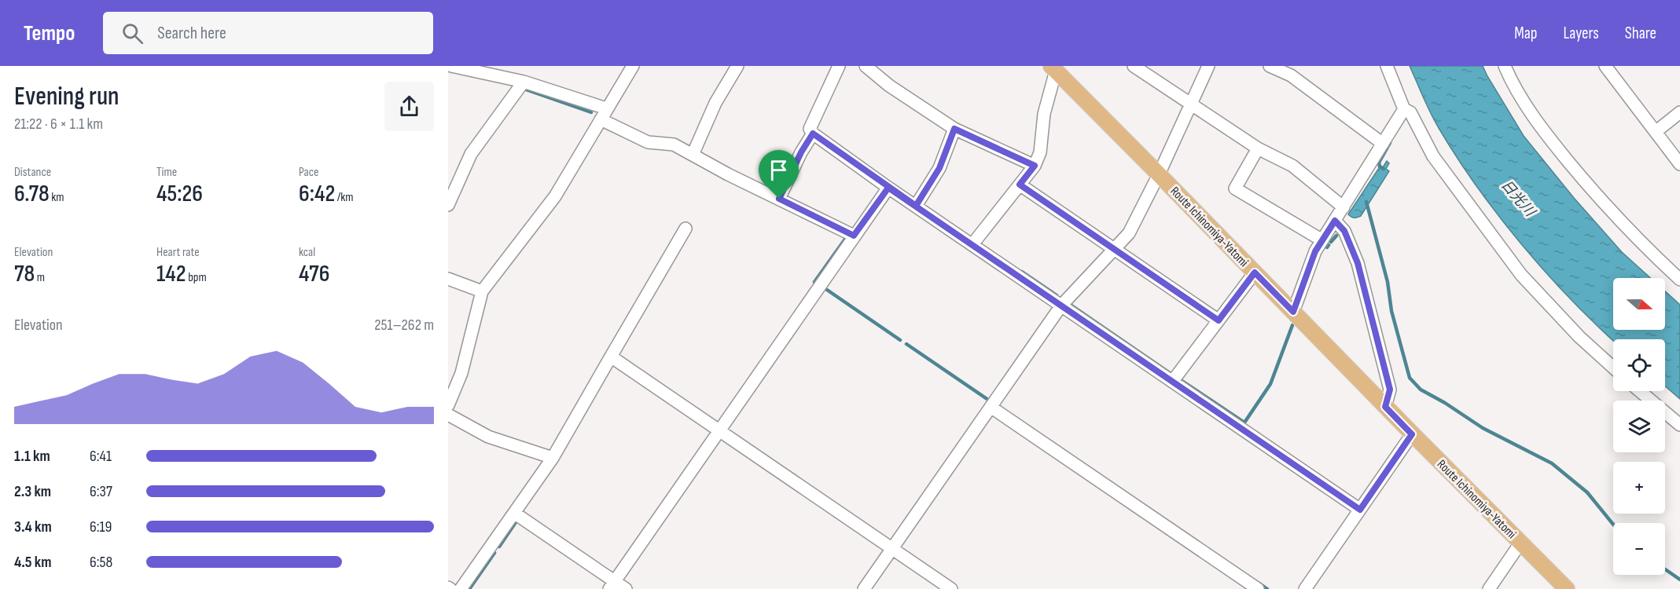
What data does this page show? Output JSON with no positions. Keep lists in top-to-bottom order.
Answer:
{
  "streets": {
    "main road": ["Route Ichinomiya-Yatomi"]
  },
  "water": ["日光川"],
  "north": "right",
  "page": {
    "header": "Tempo",
    "search": "Search here",
    "nav": ["Map", "Layers", "Share"],
    "heading": ["Evening run", "21:22 · 6 × 1.1 km"],
    "stats": [
      ["Distance", "6.78 km"],
      ["Time", "45:26"],
      ["Pace", "6:42 /km"],
      ["Elevation", "78 m"],
      ["Heart rate", "142 bpm"],
      ["kcal", "476"]
    ],
    "map_buttons": ["+", "−"],
    "chart": ["Elevation", "251–262 m"],
    "list": [
      {
        "name": "1.1 km",
        "note": "6:41"
      },
      {
        "name": "2.3 km",
        "note": "6:37"
      },
      {
        "name": "3.4 km",
        "note": "6:19"
      },
      {
        "name": "4.5 km",
        "note": "6:58"
      }
    ]
  }
}
